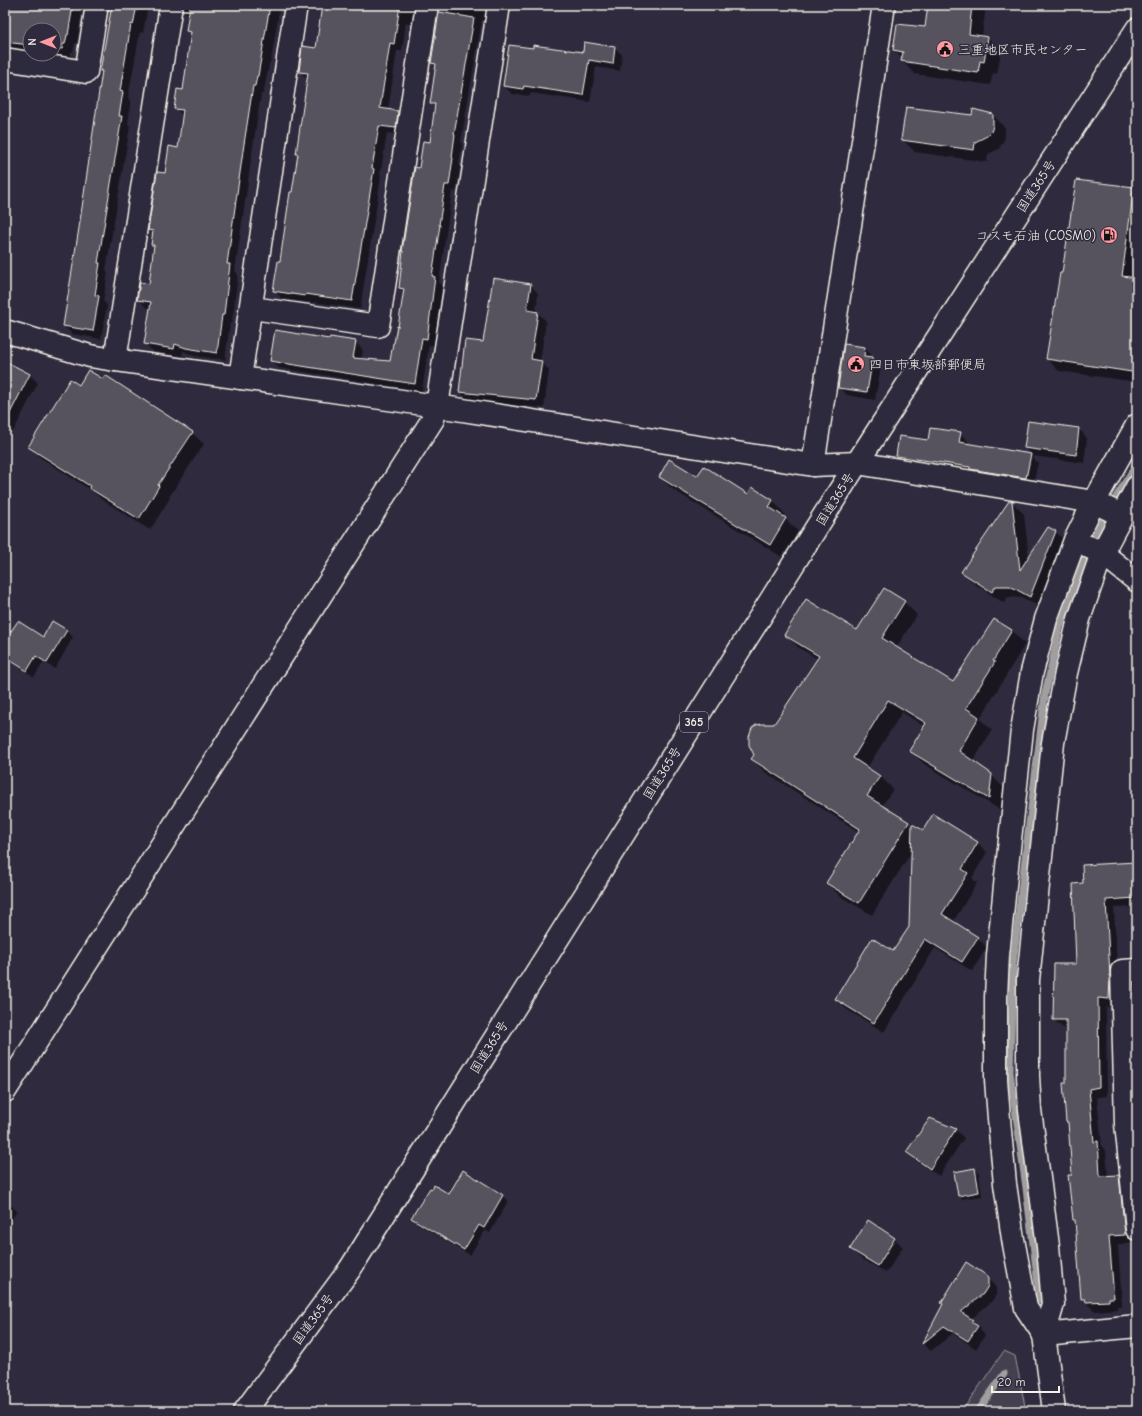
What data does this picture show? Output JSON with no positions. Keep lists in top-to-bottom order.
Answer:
{
  "streets": {
    "main road": ["国道365号", "365"]
  },
  "places": {
    "public building": ["三重地区市民センター", "四日市東坂部郵便局"],
    "fuel station": ["コスモ石油 (COSMO)"]
  },
  "scale_bar": "20 m",
  "north": "left"
}
